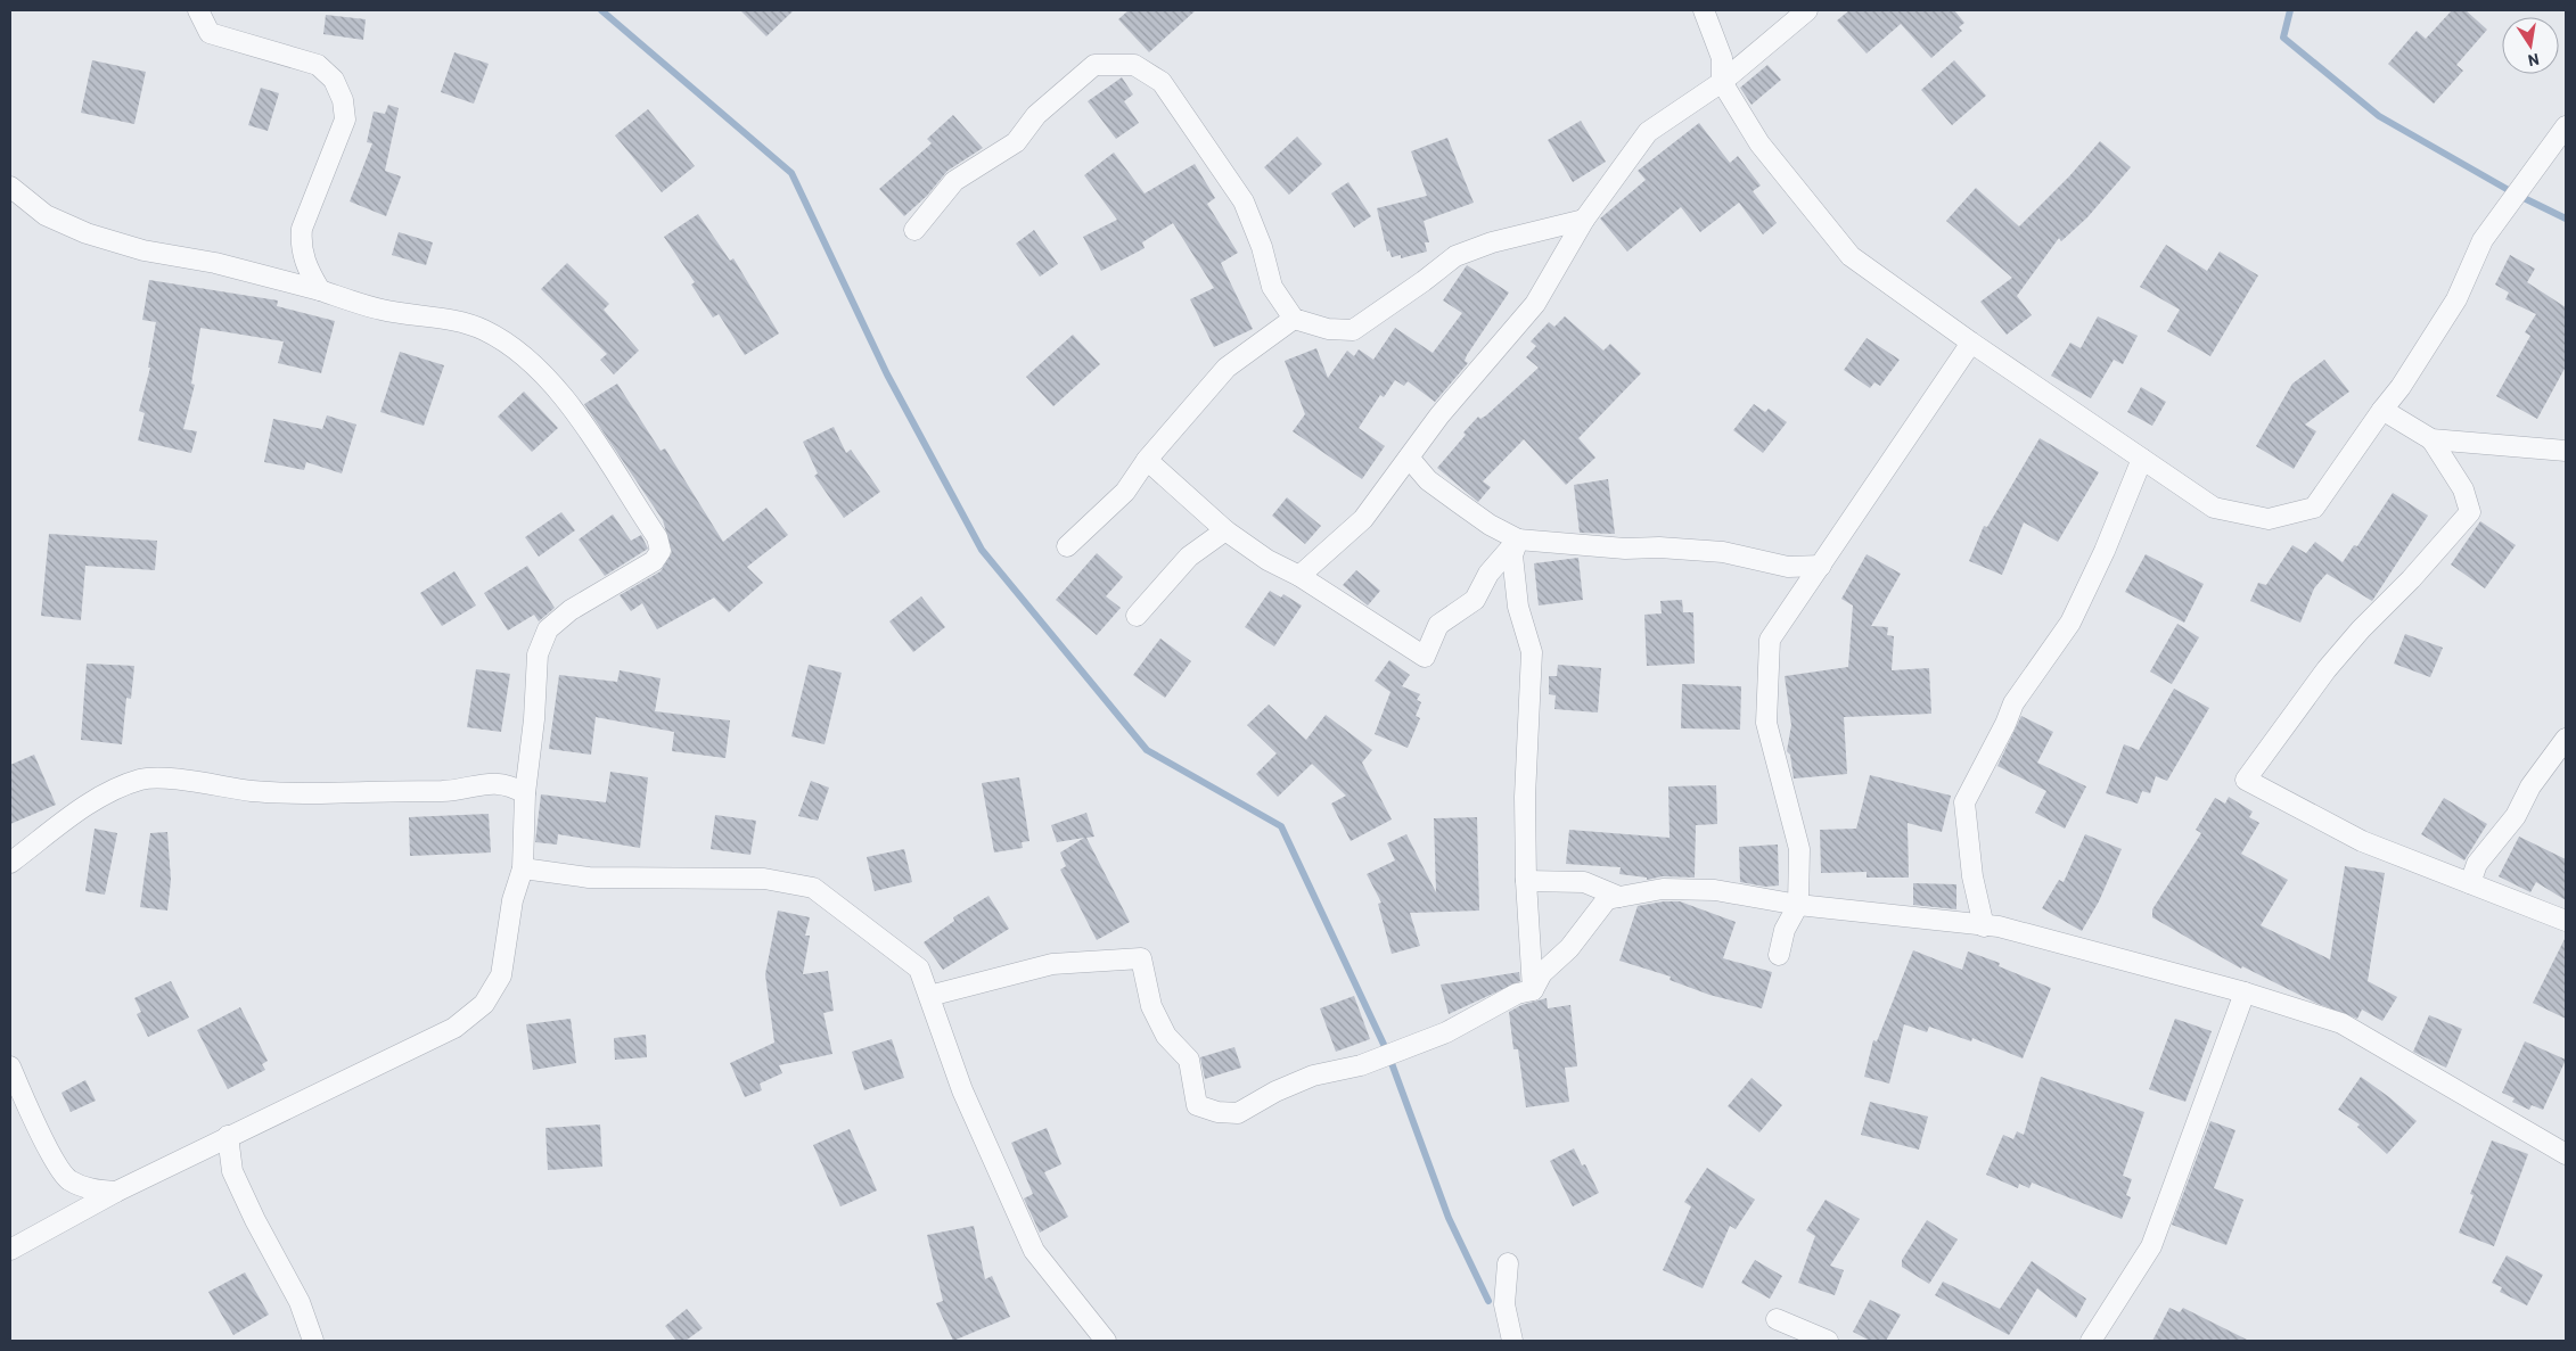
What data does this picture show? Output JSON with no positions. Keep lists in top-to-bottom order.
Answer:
{
  "north": "bottom"
}
